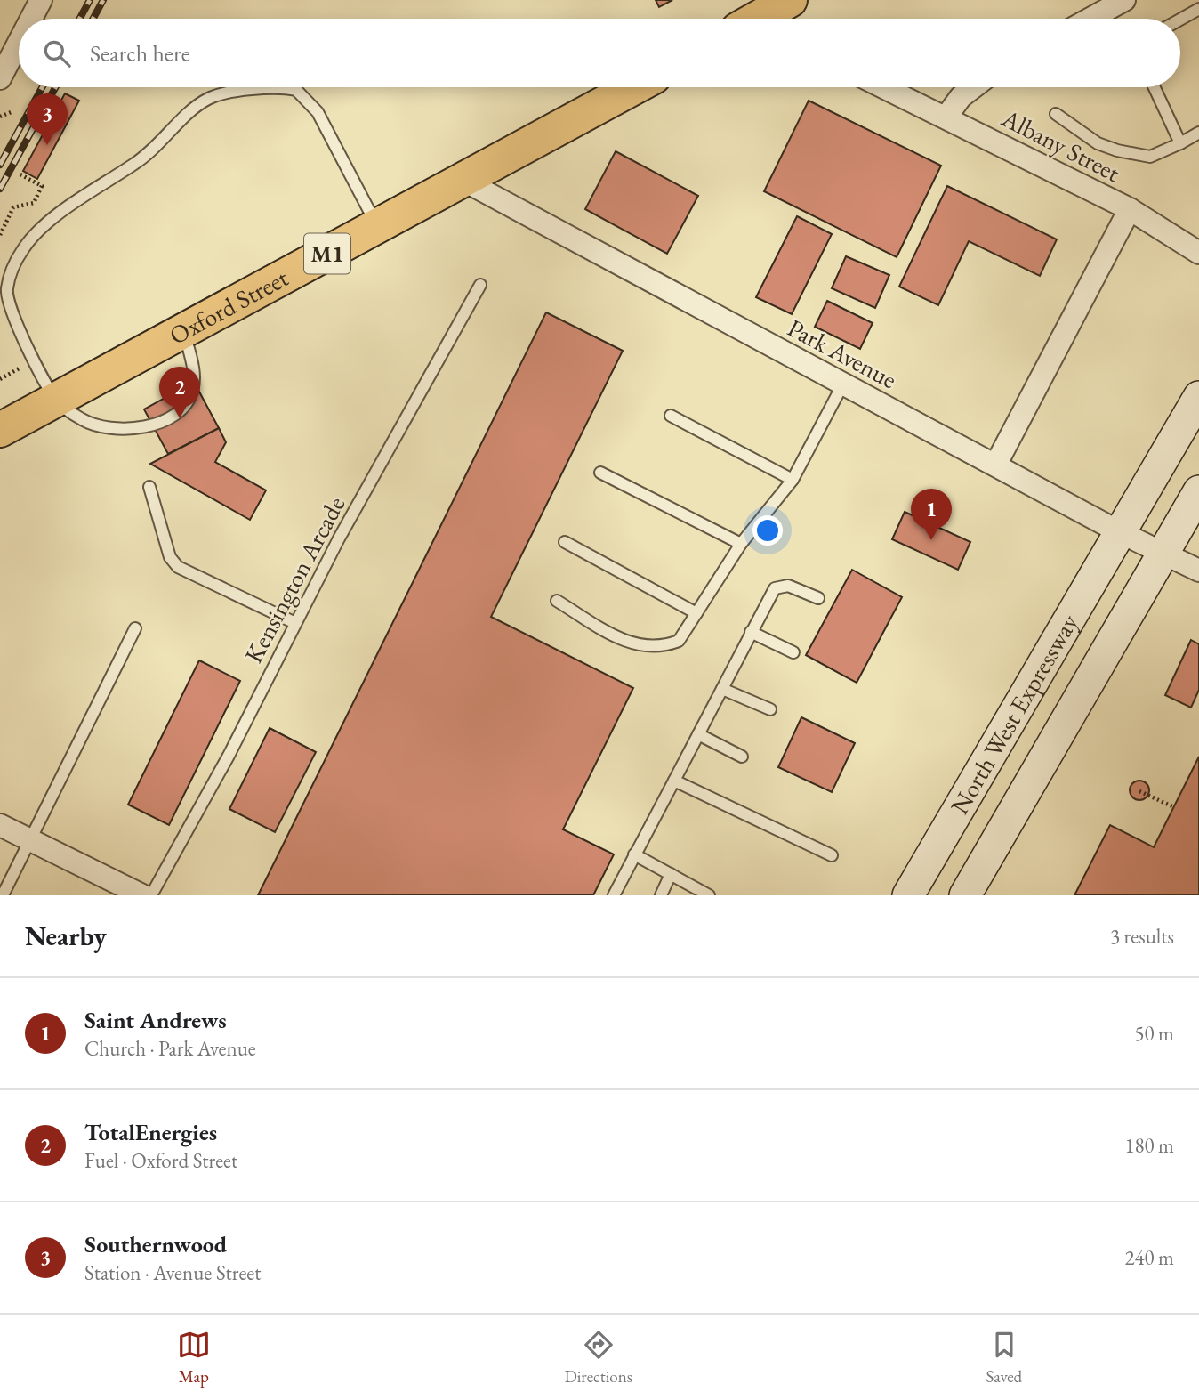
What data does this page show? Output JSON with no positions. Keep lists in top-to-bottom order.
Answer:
{
  "streets": {
    "main road": ["M1", "Oxford Street", "North West Expressway"],
    "street": ["Albany Street", "Park Avenue"],
    "lane": ["Kensington Arcade"]
  },
  "crossings": [
    ["Oxford Street", "Park Avenue"],
    ["Park Avenue", "North West Expressway"]
  ],
  "page": {
    "search": "Search here",
    "pins": ["3", "2", "1"],
    "heading": ["Nearby", "3 results"],
    "list": [
      {
        "mark": "1",
        "name": "Saint Andrews",
        "note": "Church · Park Avenue",
        "value": "50 m"
      },
      {
        "mark": "2",
        "name": "TotalEnergies",
        "note": "Fuel · Oxford Street",
        "value": "180 m"
      },
      {
        "mark": "3",
        "name": "Southernwood",
        "note": "Station · Avenue Street",
        "value": "240 m"
      }
    ],
    "nav": ["Map", "Directions", "Saved"]
  }
}
